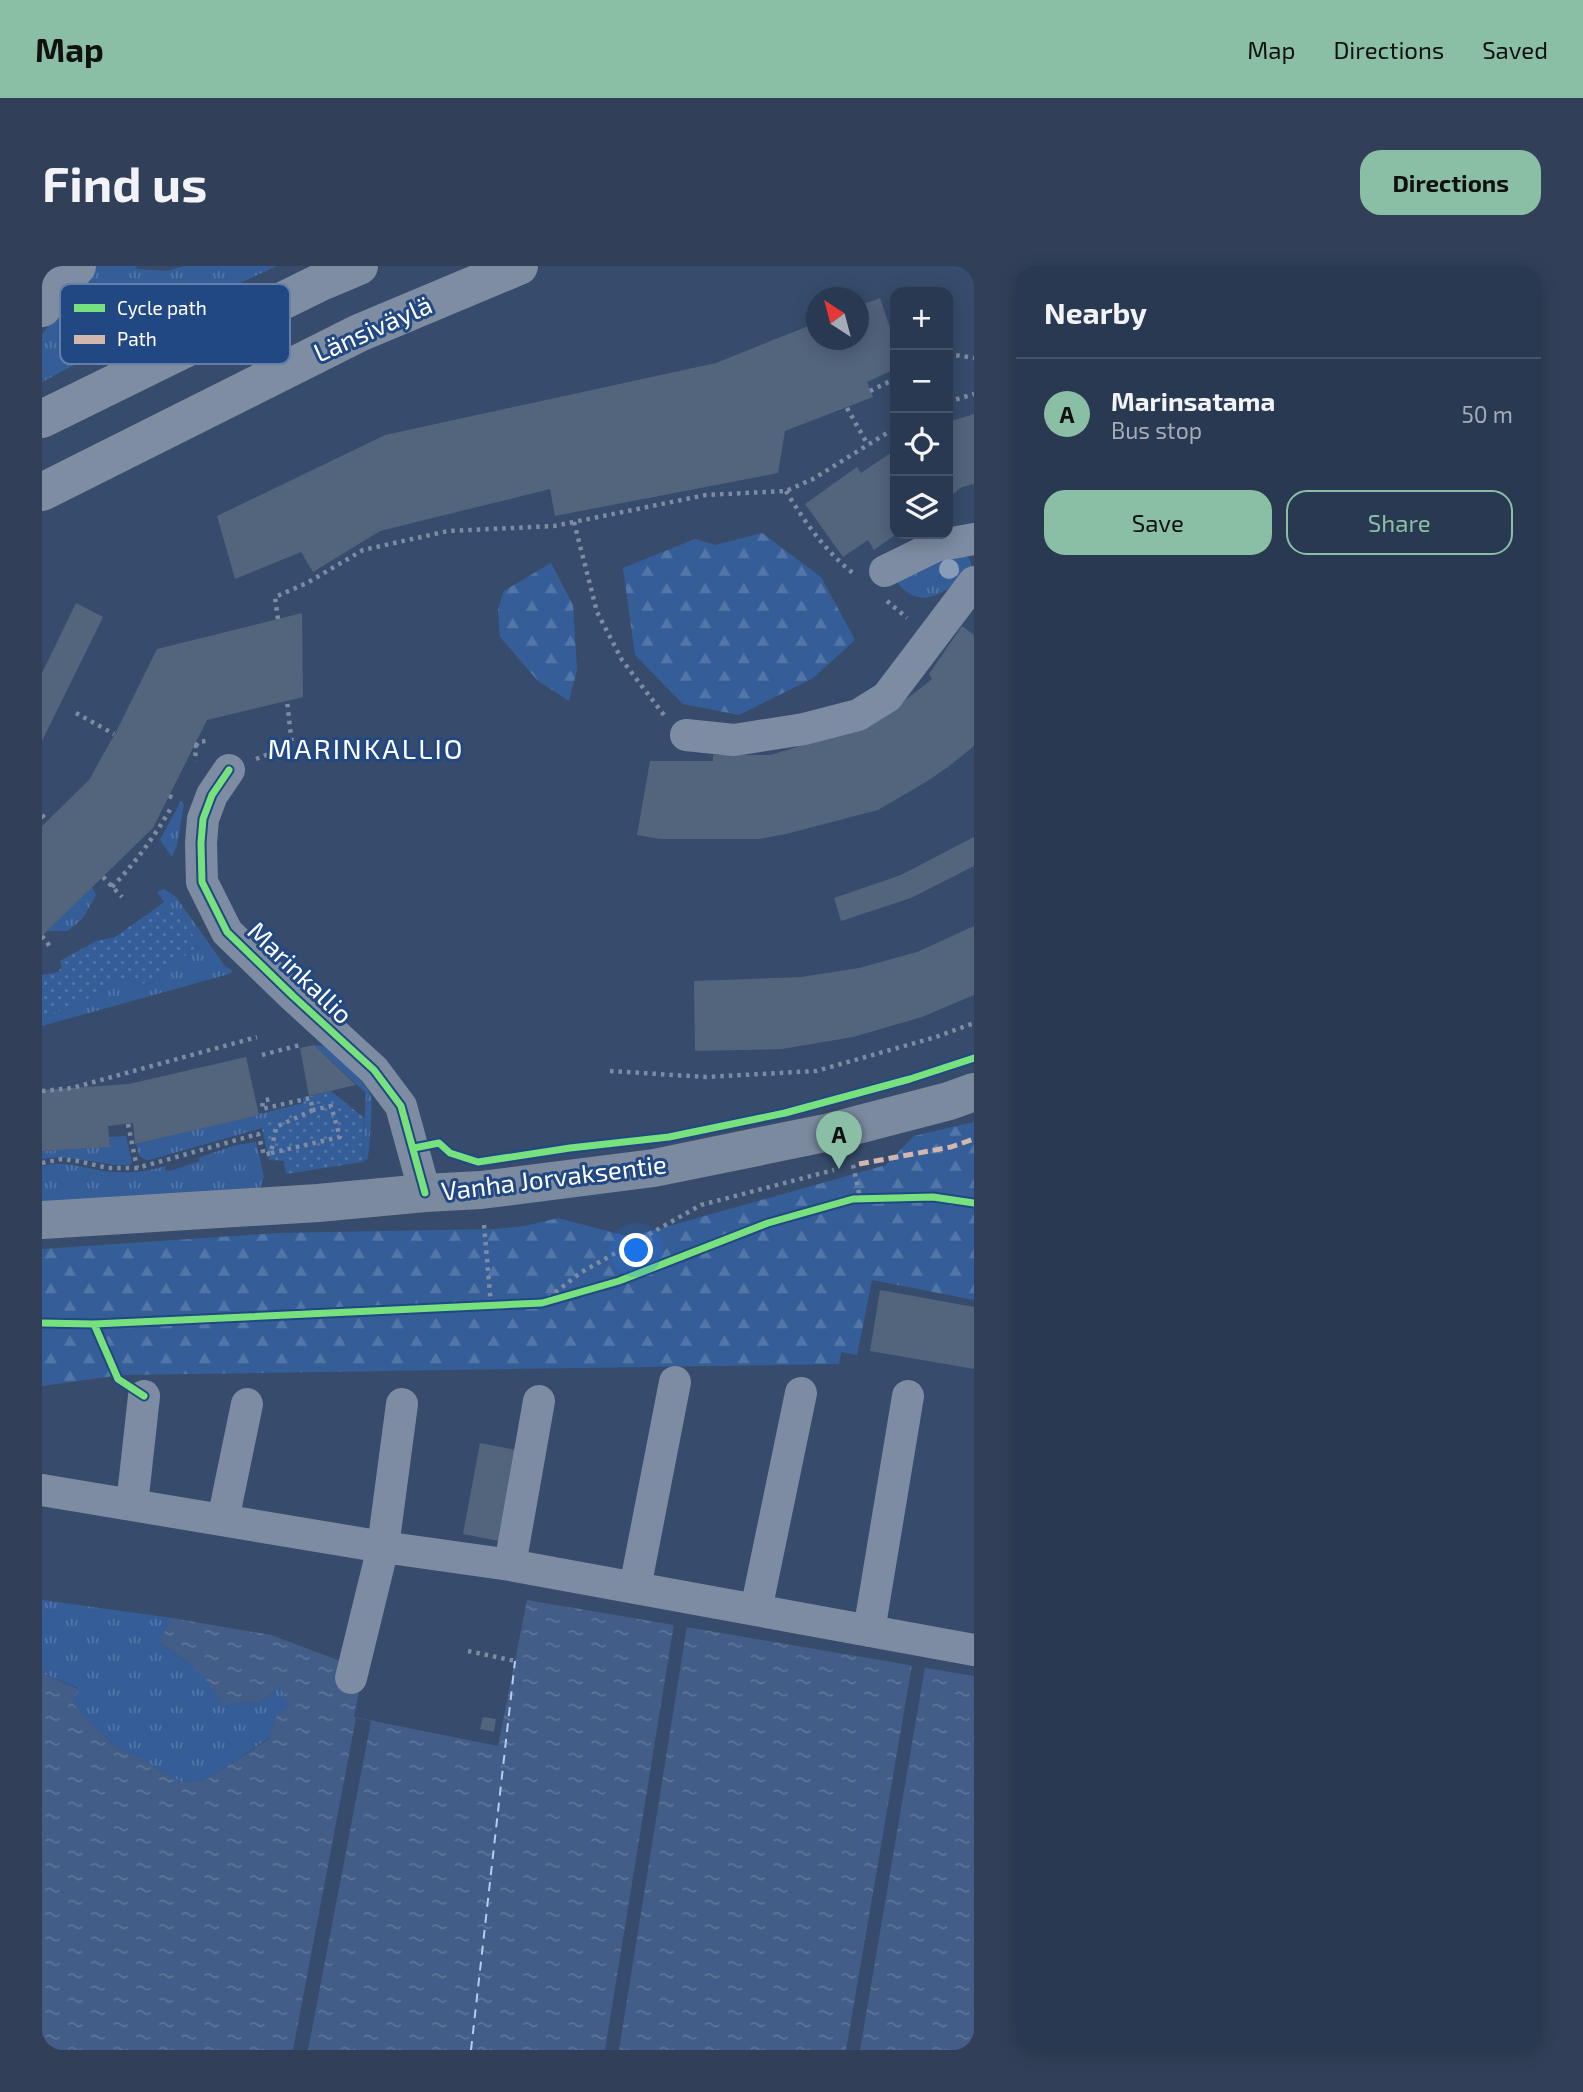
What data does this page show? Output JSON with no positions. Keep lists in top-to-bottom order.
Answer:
{
  "streets": {
    "highway": ["Länsiväylä"],
    "main road": ["Vanha Jorvaksentie"],
    "street": ["Marinkallio"]
  },
  "crossings": [
    ["Marinkallio", "Vanha Jorvaksentie"]
  ],
  "districts": ["MARINKALLIO"],
  "legend": ["Cycle path", "Path"],
  "north": "top left",
  "page": {
    "header": "Map",
    "nav": ["Map", "Directions", "Saved"],
    "buttons": [
      "Directions",
      ["Save", "Share"]
    ],
    "title": "Find us",
    "heading": "Nearby",
    "map_buttons": ["+", "−"],
    "list": [
      {
        "mark": "A",
        "name": "Marinsatama",
        "note": "Bus stop",
        "value": "50 m"
      }
    ],
    "pins": "A"
  }
}
